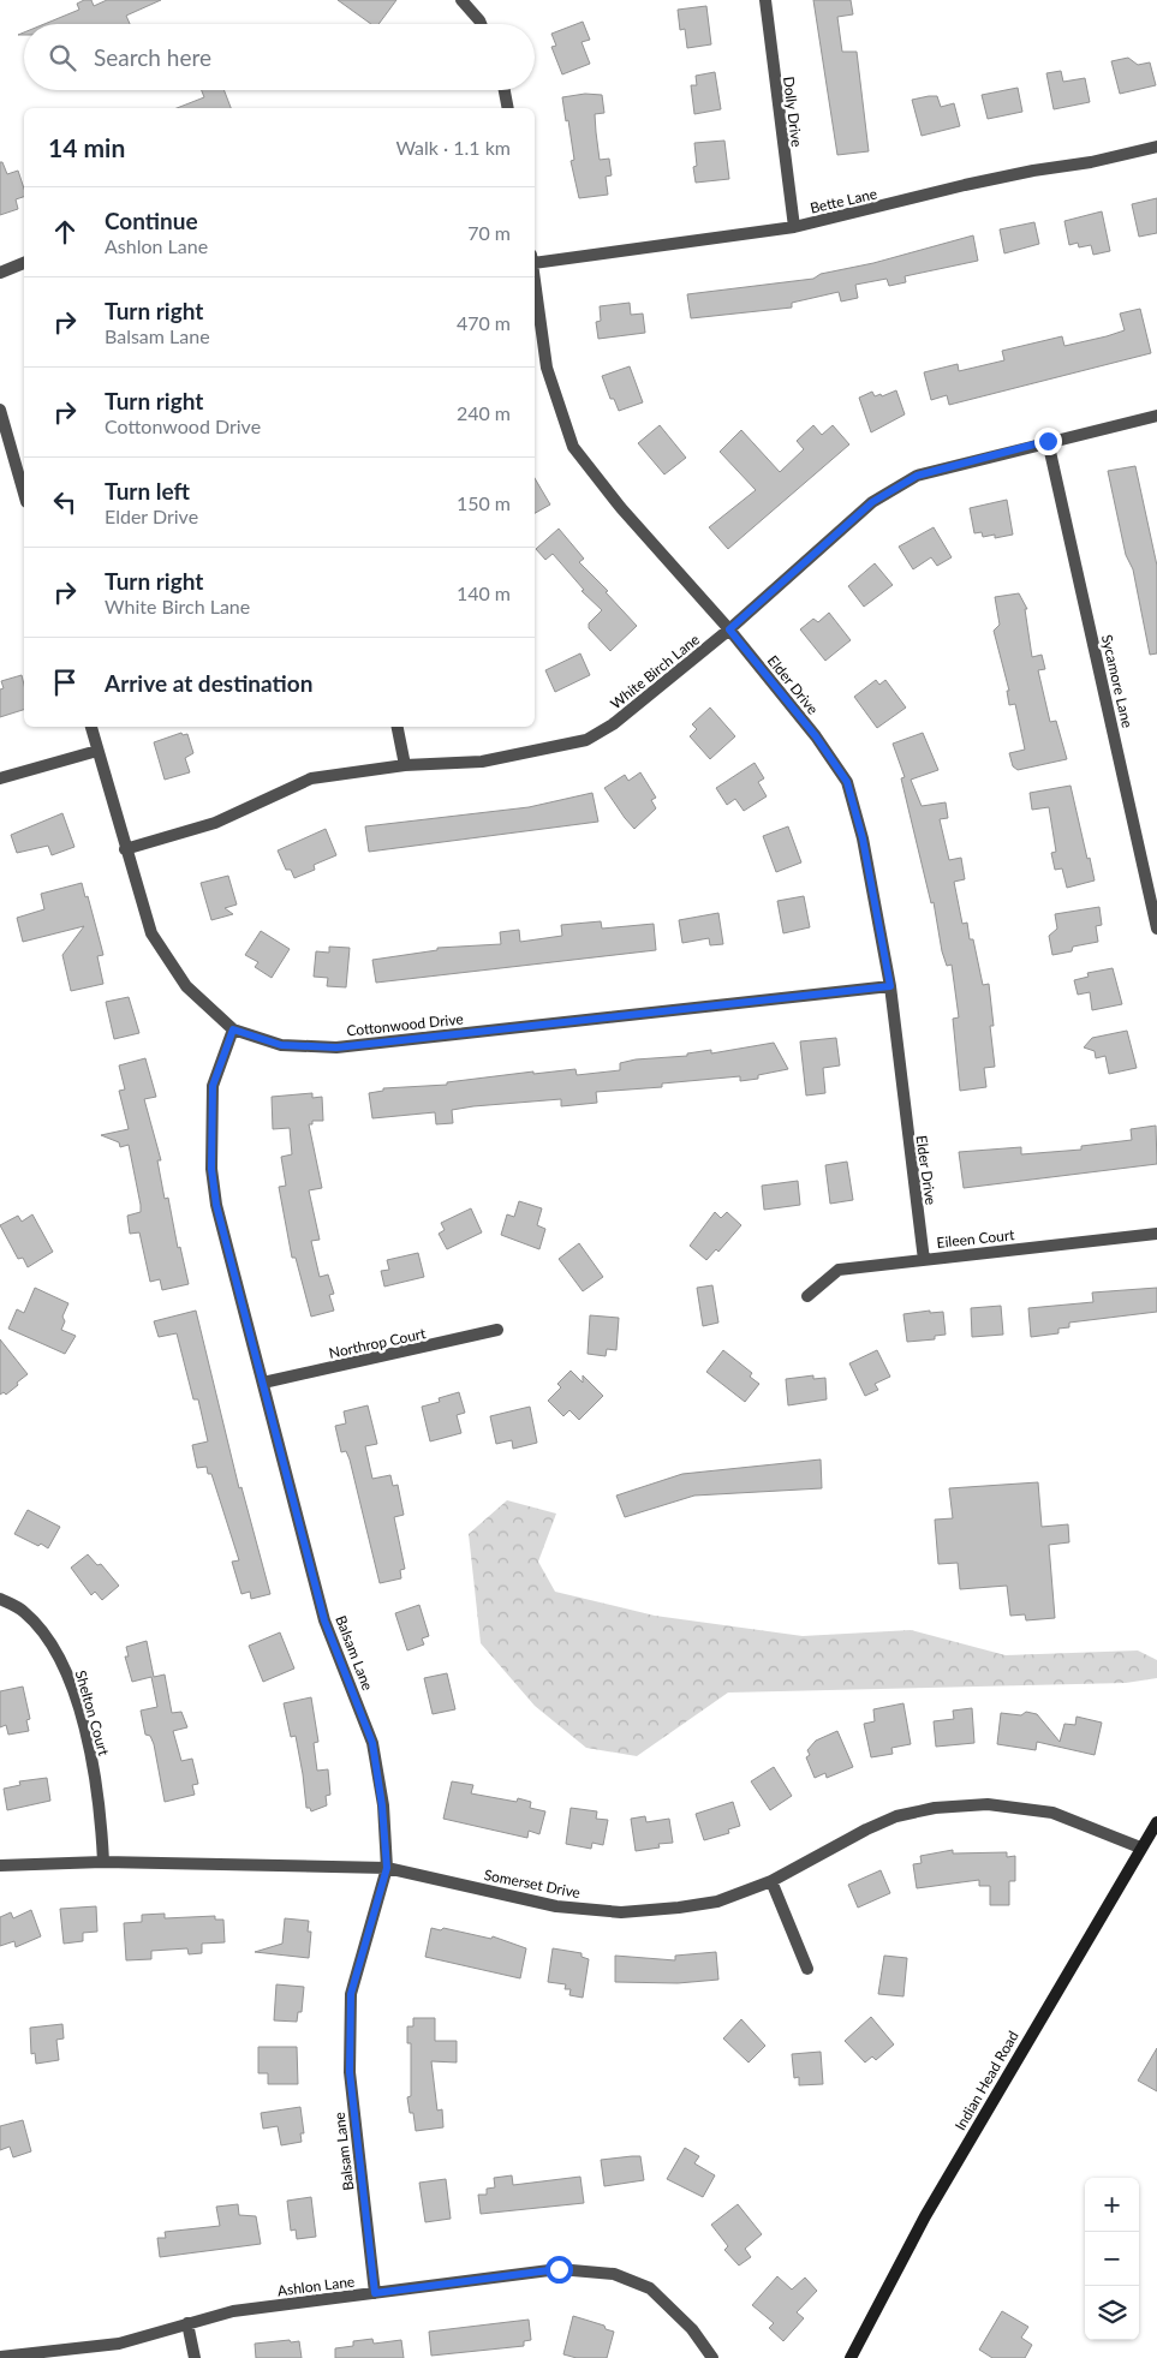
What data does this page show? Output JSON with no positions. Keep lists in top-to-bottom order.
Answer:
{
  "streets": {
    "main road": ["Indian Head Road"],
    "street": [
      "Dolly Drive",
      "Bette Lane",
      "White Birch Lane",
      "Sycamore Lane",
      "Elder Drive",
      "Cottonwood Drive",
      "Eileen Court",
      "Northrop Court",
      "Balsam Lane",
      "Shelton Court",
      "Somerset Drive",
      "Ashlon Lane"
    ]
  },
  "crossings": [
    ["Dolly Drive", "Bette Lane"],
    ["White Birch Lane", "Sycamore Lane"],
    ["White Birch Lane", "Elder Drive"],
    ["White Birch Lane", "Cottonwood Drive"],
    ["Elder Drive", "Cottonwood Drive"],
    ["Elder Drive", "Eileen Court"],
    ["Cottonwood Drive", "Balsam Lane"],
    ["Northrop Court", "Balsam Lane"],
    ["Balsam Lane", "Somerset Drive"],
    ["Balsam Lane", "Ashlon Lane"],
    ["Shelton Court", "Somerset Drive"],
    ["Somerset Drive", "Indian Head Road"]
  ],
  "page": {
    "search": "Search here",
    "heading": ["14 min", "Walk · 1.1 km"],
    "list": [
      ["Continue", "Ashlon Lane", "70 m"],
      ["Turn right", "Balsam Lane", "470 m"],
      ["Turn right", "Cottonwood Drive", "240 m"],
      ["Turn left", "Elder Drive", "150 m"],
      ["Turn right", "White Birch Lane", "140 m"],
      "Arrive at destination"
    ],
    "map_buttons": ["+", "−"]
  }
}
